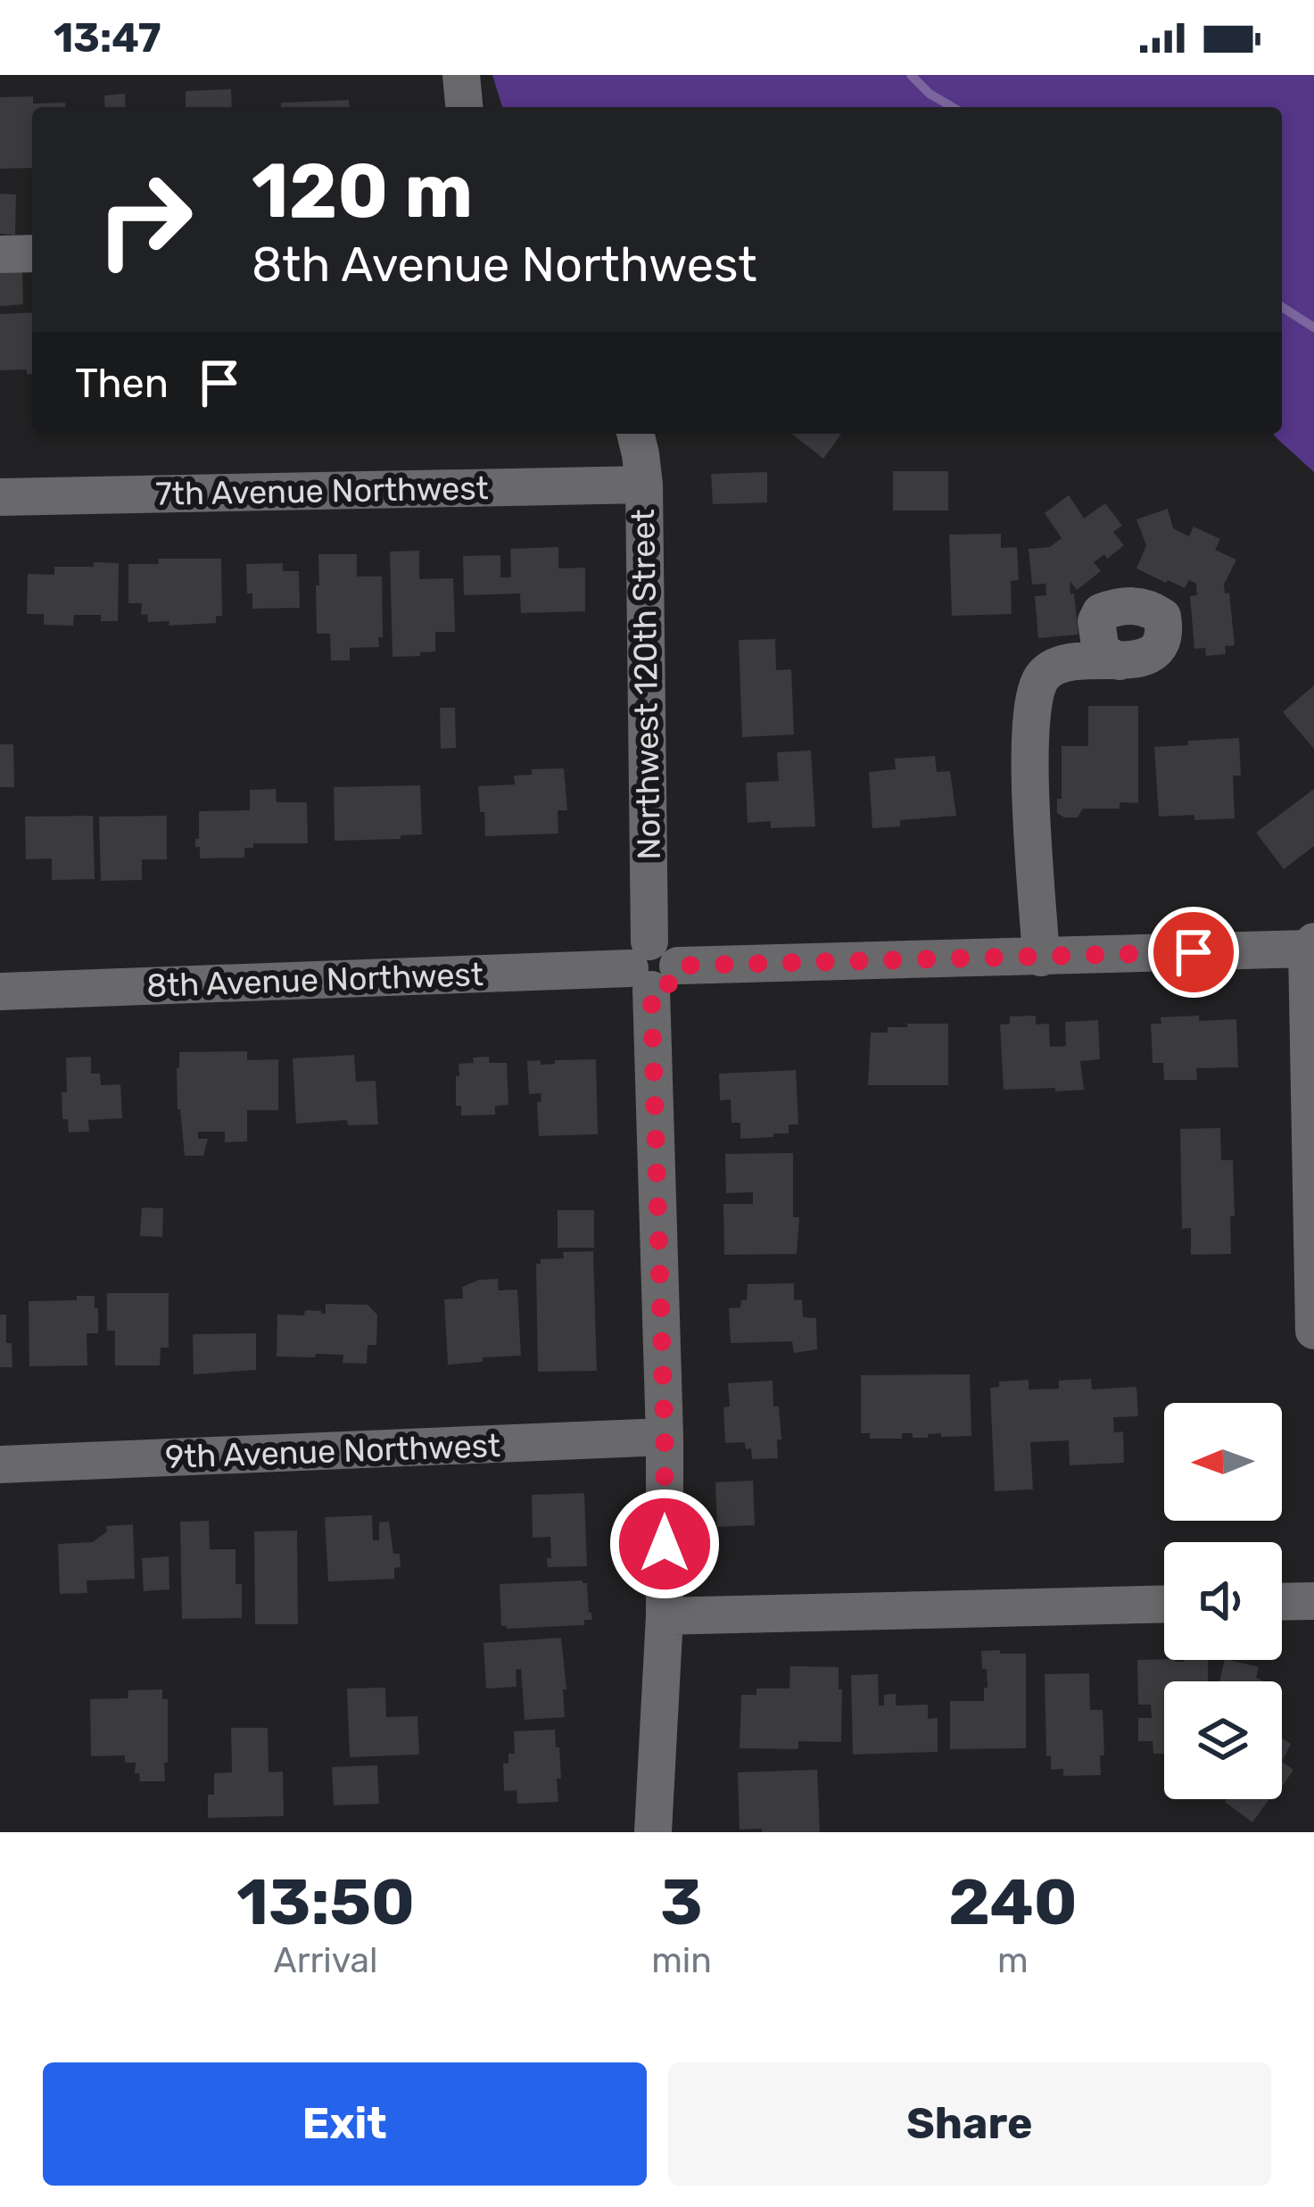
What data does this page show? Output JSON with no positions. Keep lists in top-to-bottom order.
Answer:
{
  "streets": {
    "street": [
      "7th Avenue Northwest",
      "Northwest 120th Street",
      "8th Avenue Northwest",
      "9th Avenue Northwest"
    ]
  },
  "crossings": [
    ["7th Avenue Northwest", "Northwest 120th Street"],
    ["Northwest 120th Street", "8th Avenue Northwest"],
    ["Northwest 120th Street", "9th Avenue Northwest"]
  ],
  "north": "left",
  "page": {
    "status": "13:47",
    "turn": ["120 m", "8th Avenue Northwest"],
    "then": "Then",
    "eta": [
      "13:50",
      "Arrival",
      "3",
      "min",
      "240",
      "m"
    ],
    "buttons": ["Exit", "Share"]
  }
}
